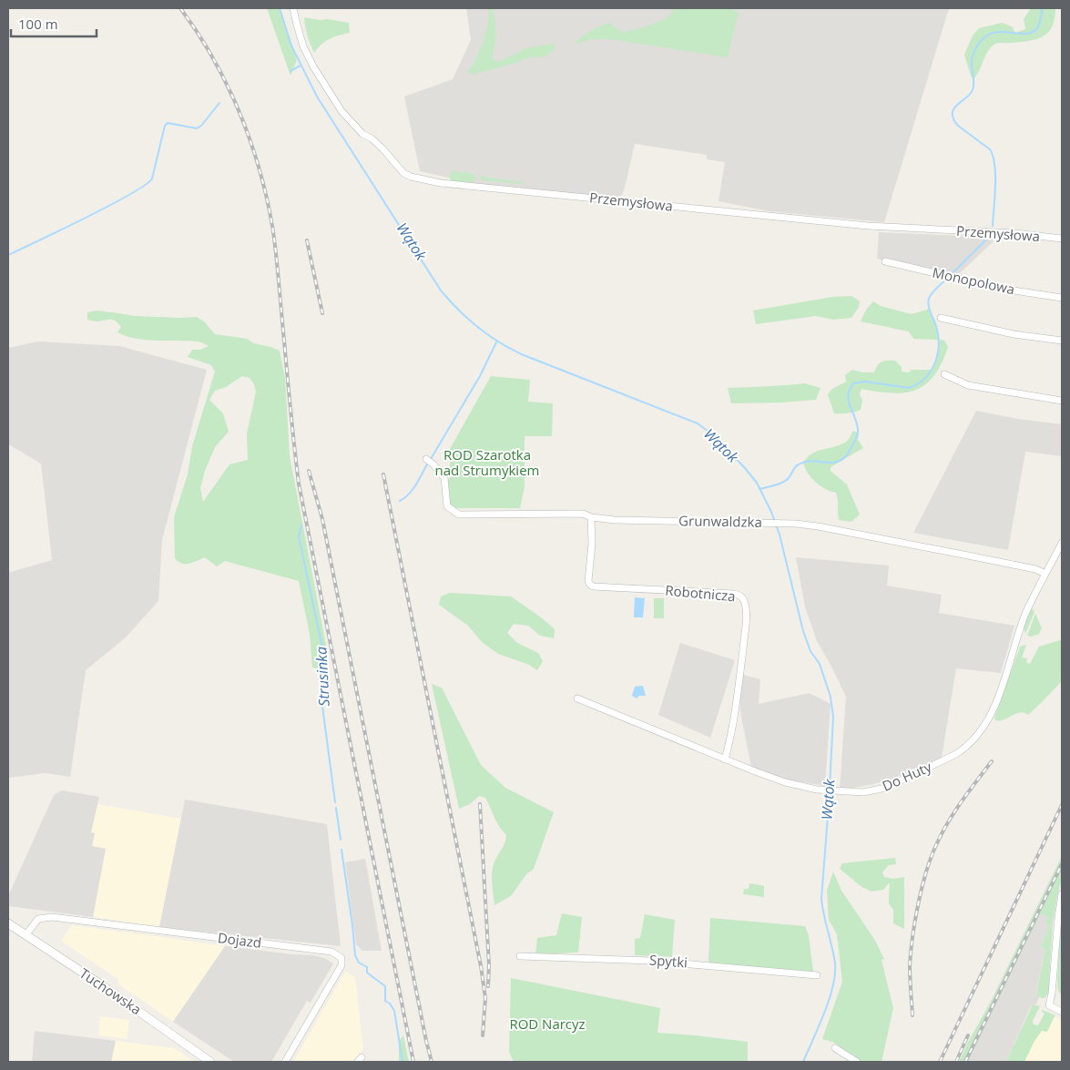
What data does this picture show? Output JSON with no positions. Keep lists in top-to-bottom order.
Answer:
{
  "streets": {
    "street": [
      "Przemysłowa",
      "Monopolowa",
      "Grunwaldzka",
      "Robotnicza",
      "Do Huty",
      "Dojazd",
      "Spytki",
      "Tuchowska"
    ]
  },
  "crossings": [
    ["Grunwaldzka", "Robotnicza"],
    ["Grunwaldzka", "Do Huty"],
    ["Robotnicza", "Do Huty"],
    ["Dojazd", "Tuchowska"]
  ],
  "water": ["Wątok", "Strusinka"],
  "parks": ["ROD Szarotka nad Strumykiem", "ROD Narcyz"],
  "scale_bar": "100 m"
}
